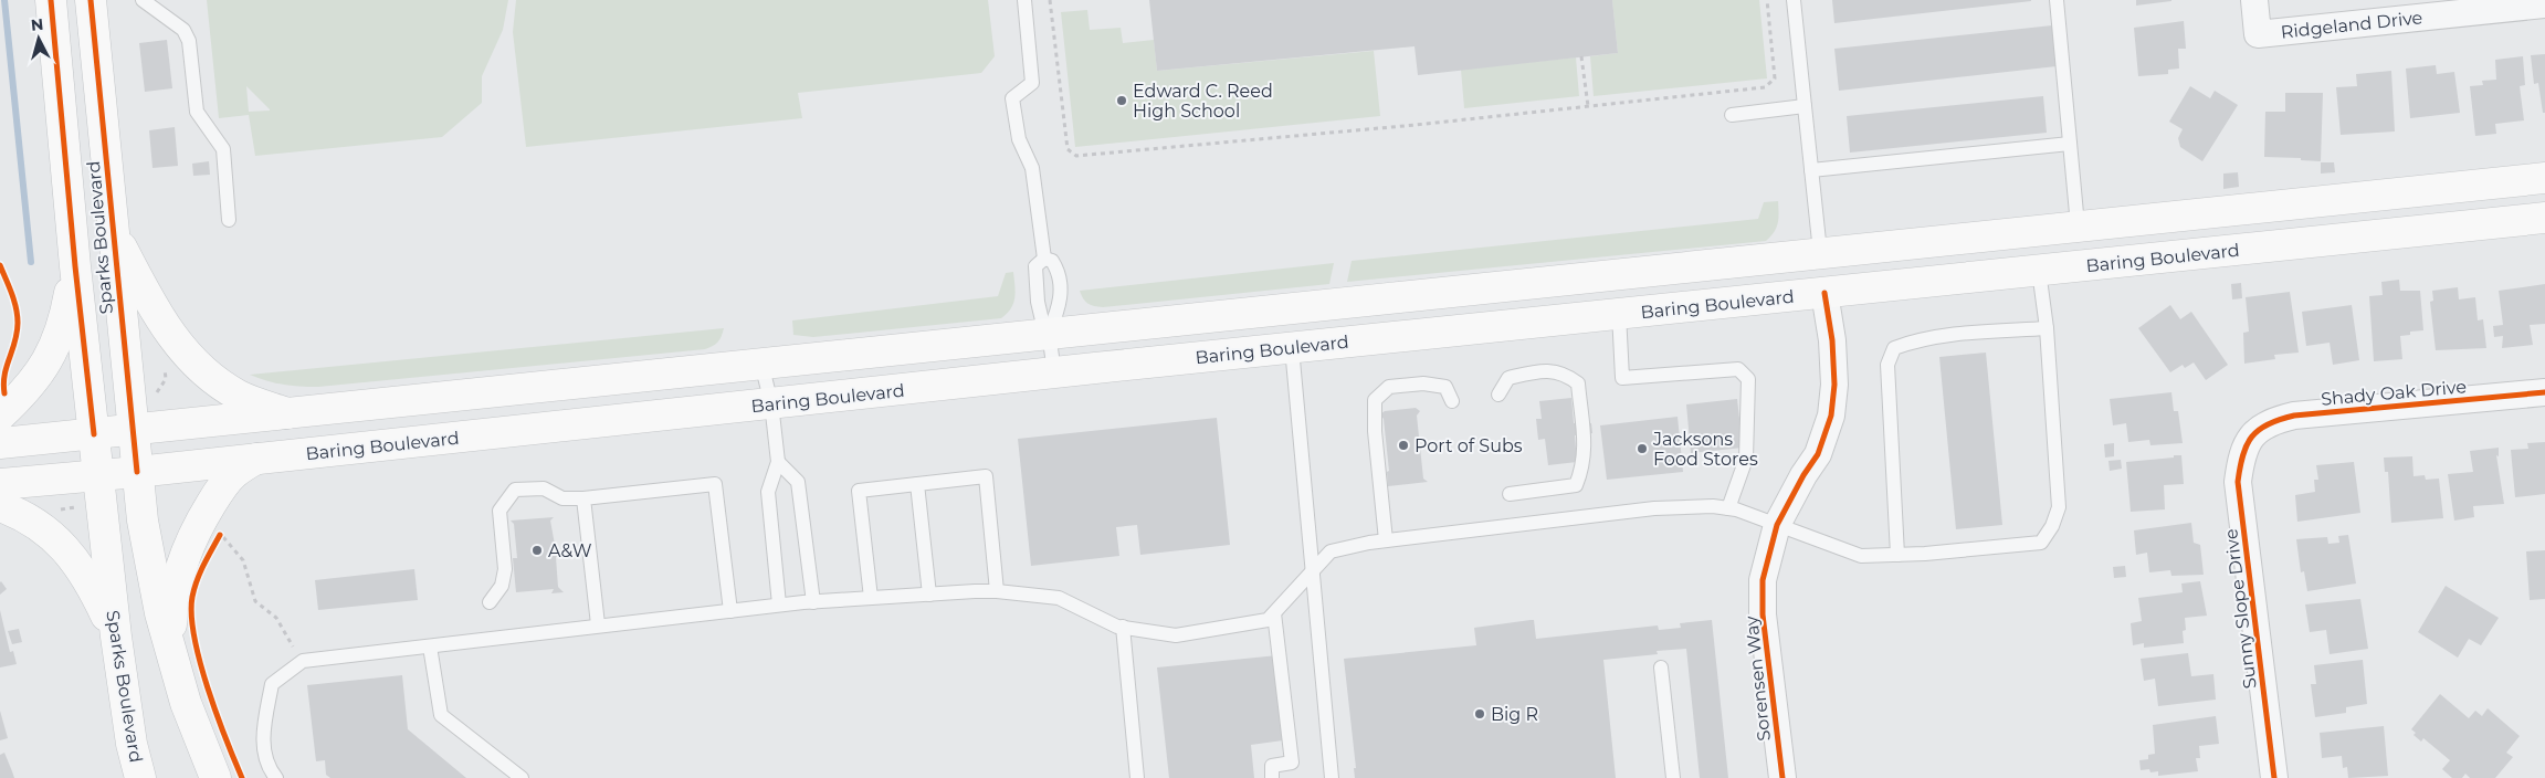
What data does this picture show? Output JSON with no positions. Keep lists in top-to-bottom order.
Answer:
{
  "streets": {
    "main road": ["Sparks Boulevard", "Baring Boulevard"],
    "street": [
      "Ridgeland Drive",
      "Shady Oak Drive",
      "Sunny Slope Drive",
      "Sorensen Way"
    ]
  },
  "crossings": [
    ["Sparks Boulevard", "Baring Boulevard"],
    ["Baring Boulevard", "Sorensen Way"],
    ["Shady Oak Drive", "Sunny Slope Drive"]
  ],
  "places": [
    "Edward C. Reed High School",
    "Port of Subs",
    "Jacksons Food Stores",
    "A&W",
    "Big R"
  ],
  "north": "top"
}
